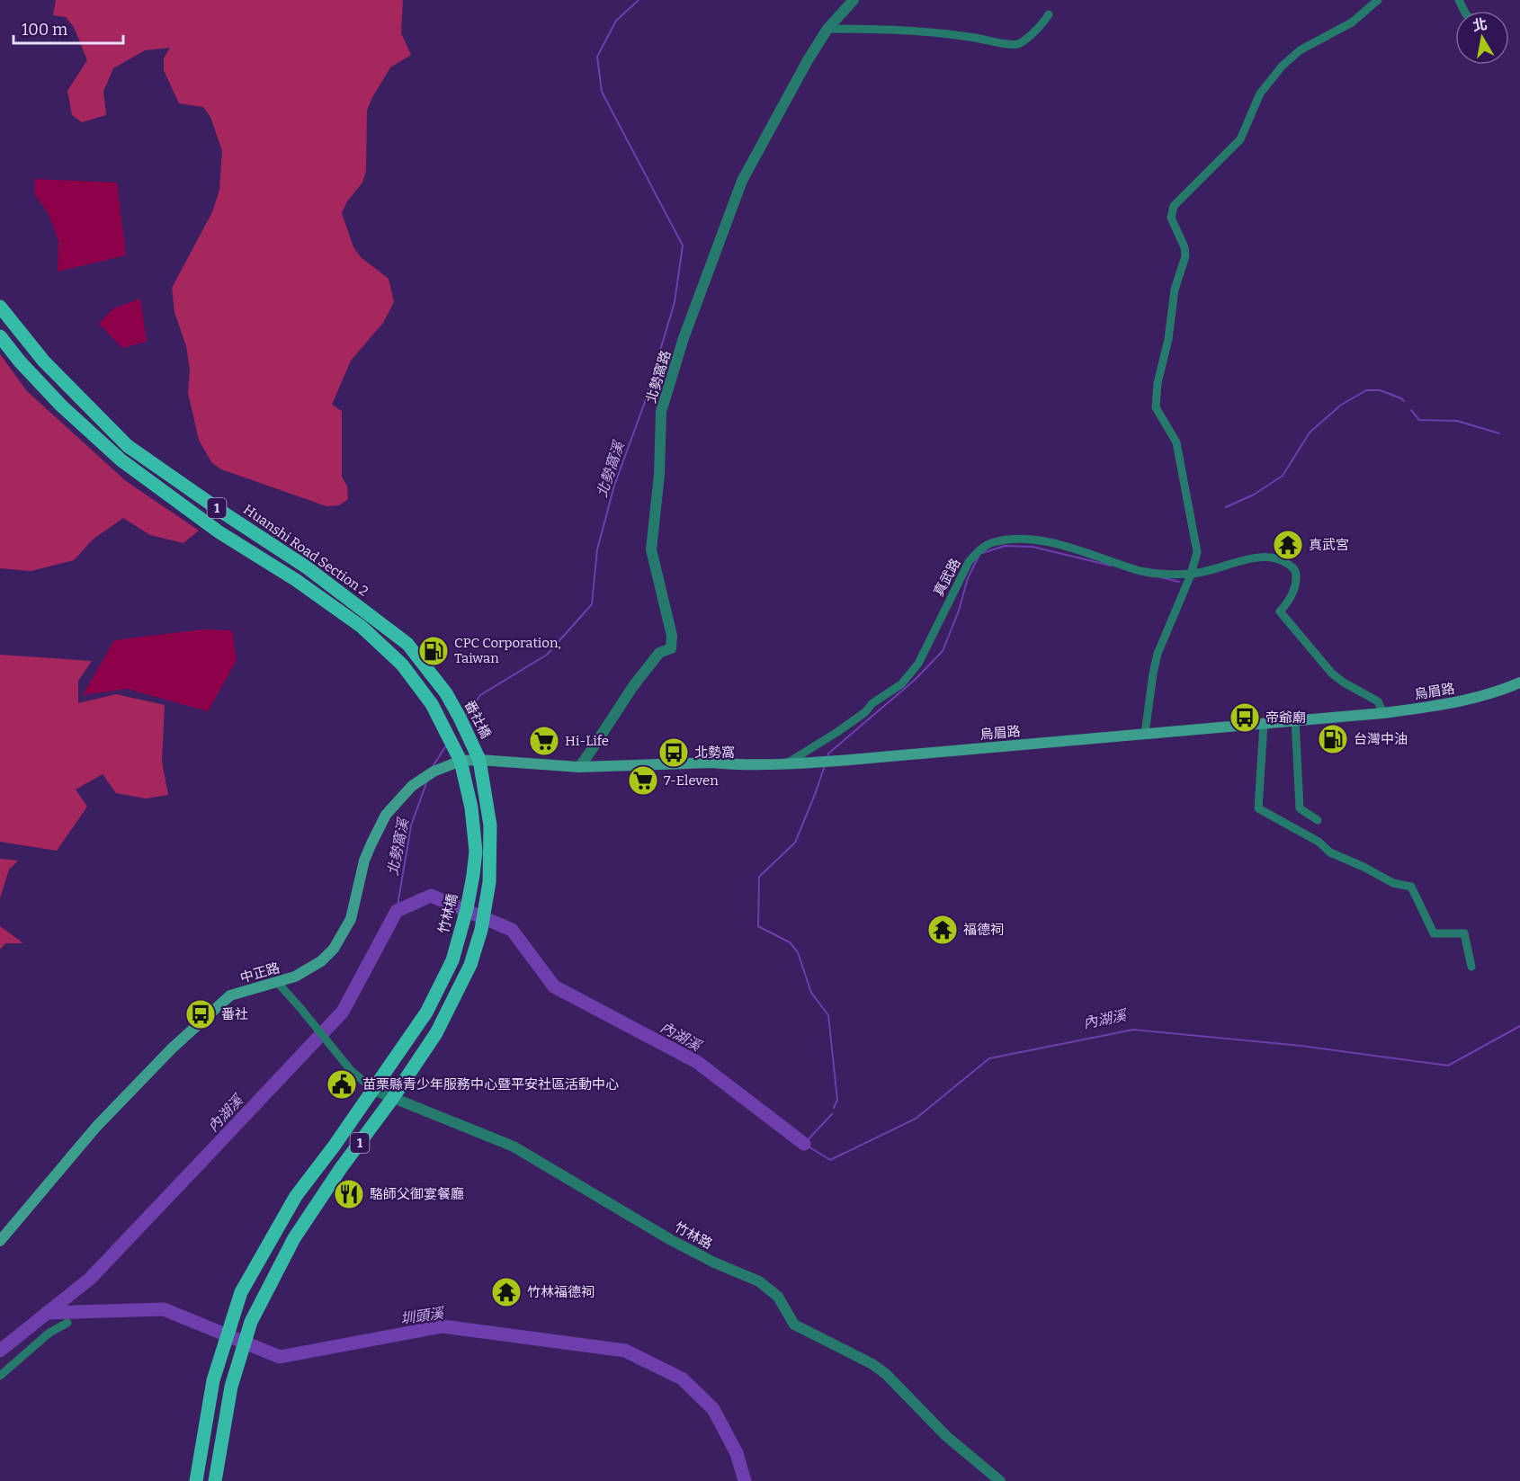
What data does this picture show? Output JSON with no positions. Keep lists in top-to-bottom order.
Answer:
{
  "streets": {
    "main road": [
      "1",
      "Huanshi Road Section 2",
      "烏眉路",
      "番社橋",
      "竹林橋",
      "中正路"
    ],
    "street": ["北勢窩路", "真武路", "竹林路"]
  },
  "crossings": [
    ["北勢窩路", "烏眉路"],
    ["1", "烏眉路"],
    ["1", "番社橋"],
    ["1", "竹林橋"],
    ["1", "中正路"],
    ["1", "竹林路"],
    ["Huanshi Road Section 2", "番社橋"],
    ["真武路", "烏眉路"],
    ["烏眉路", "番社橋"],
    ["烏眉路", "中正路"],
    ["番社橋", "中正路"],
    ["竹林橋", "中正路"],
    ["竹林橋", "竹林路"],
    ["中正路", "竹林路"]
  ],
  "water": ["北勢窩溪", "內湖溪", "圳頭溪"],
  "places": {
    "temple": ["真武宮", "福德祠", "竹林福德祠"],
    "fuel station": ["CPC Corporation, Taiwan", "台灣中油"],
    "bus stop": ["帝爺廟", "北勢窩", "番社"],
    "supermarket": ["Hi-Life", "7-Eleven"],
    "public building": ["苗栗縣青少年服務中心暨平安社區活動中心"],
    "restaurant": ["駱師父御宴餐廳"]
  },
  "scale_bar": "100 m",
  "north": "top"
}
